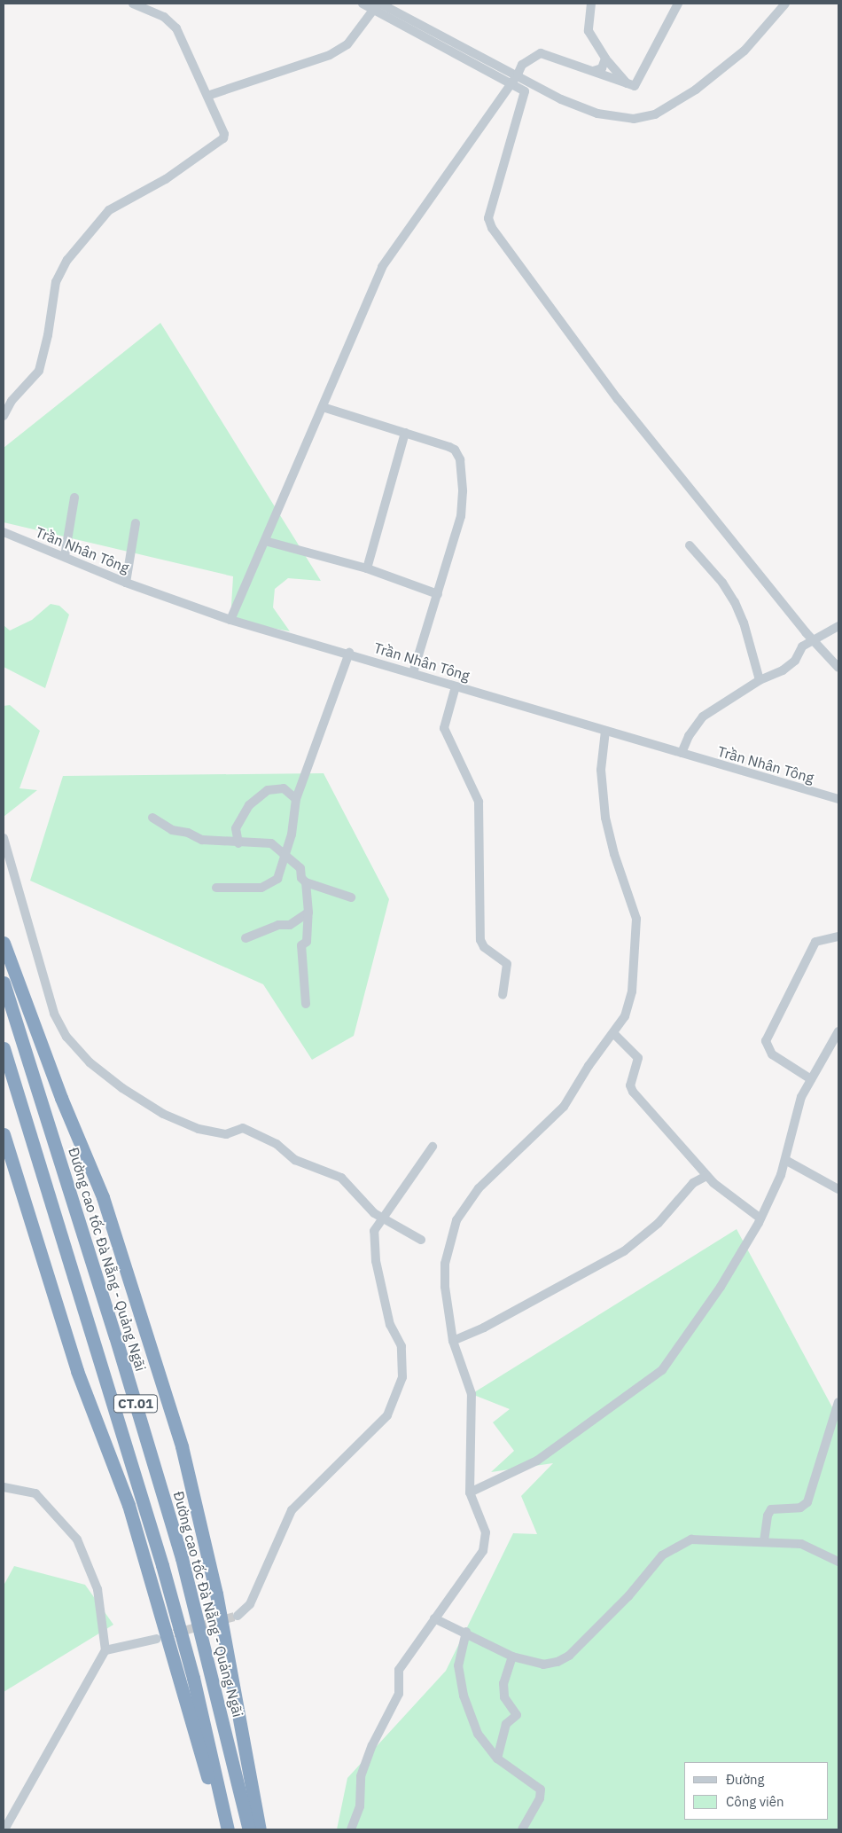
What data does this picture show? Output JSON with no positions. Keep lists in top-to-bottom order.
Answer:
{
  "streets": {
    "highway": ["Đường cao tốc Đà Nẵng - Quảng Ngãi", "CT.01"],
    "street": ["Trần Nhân Tông"]
  },
  "legend": ["Đường", "Công viên"]
}
